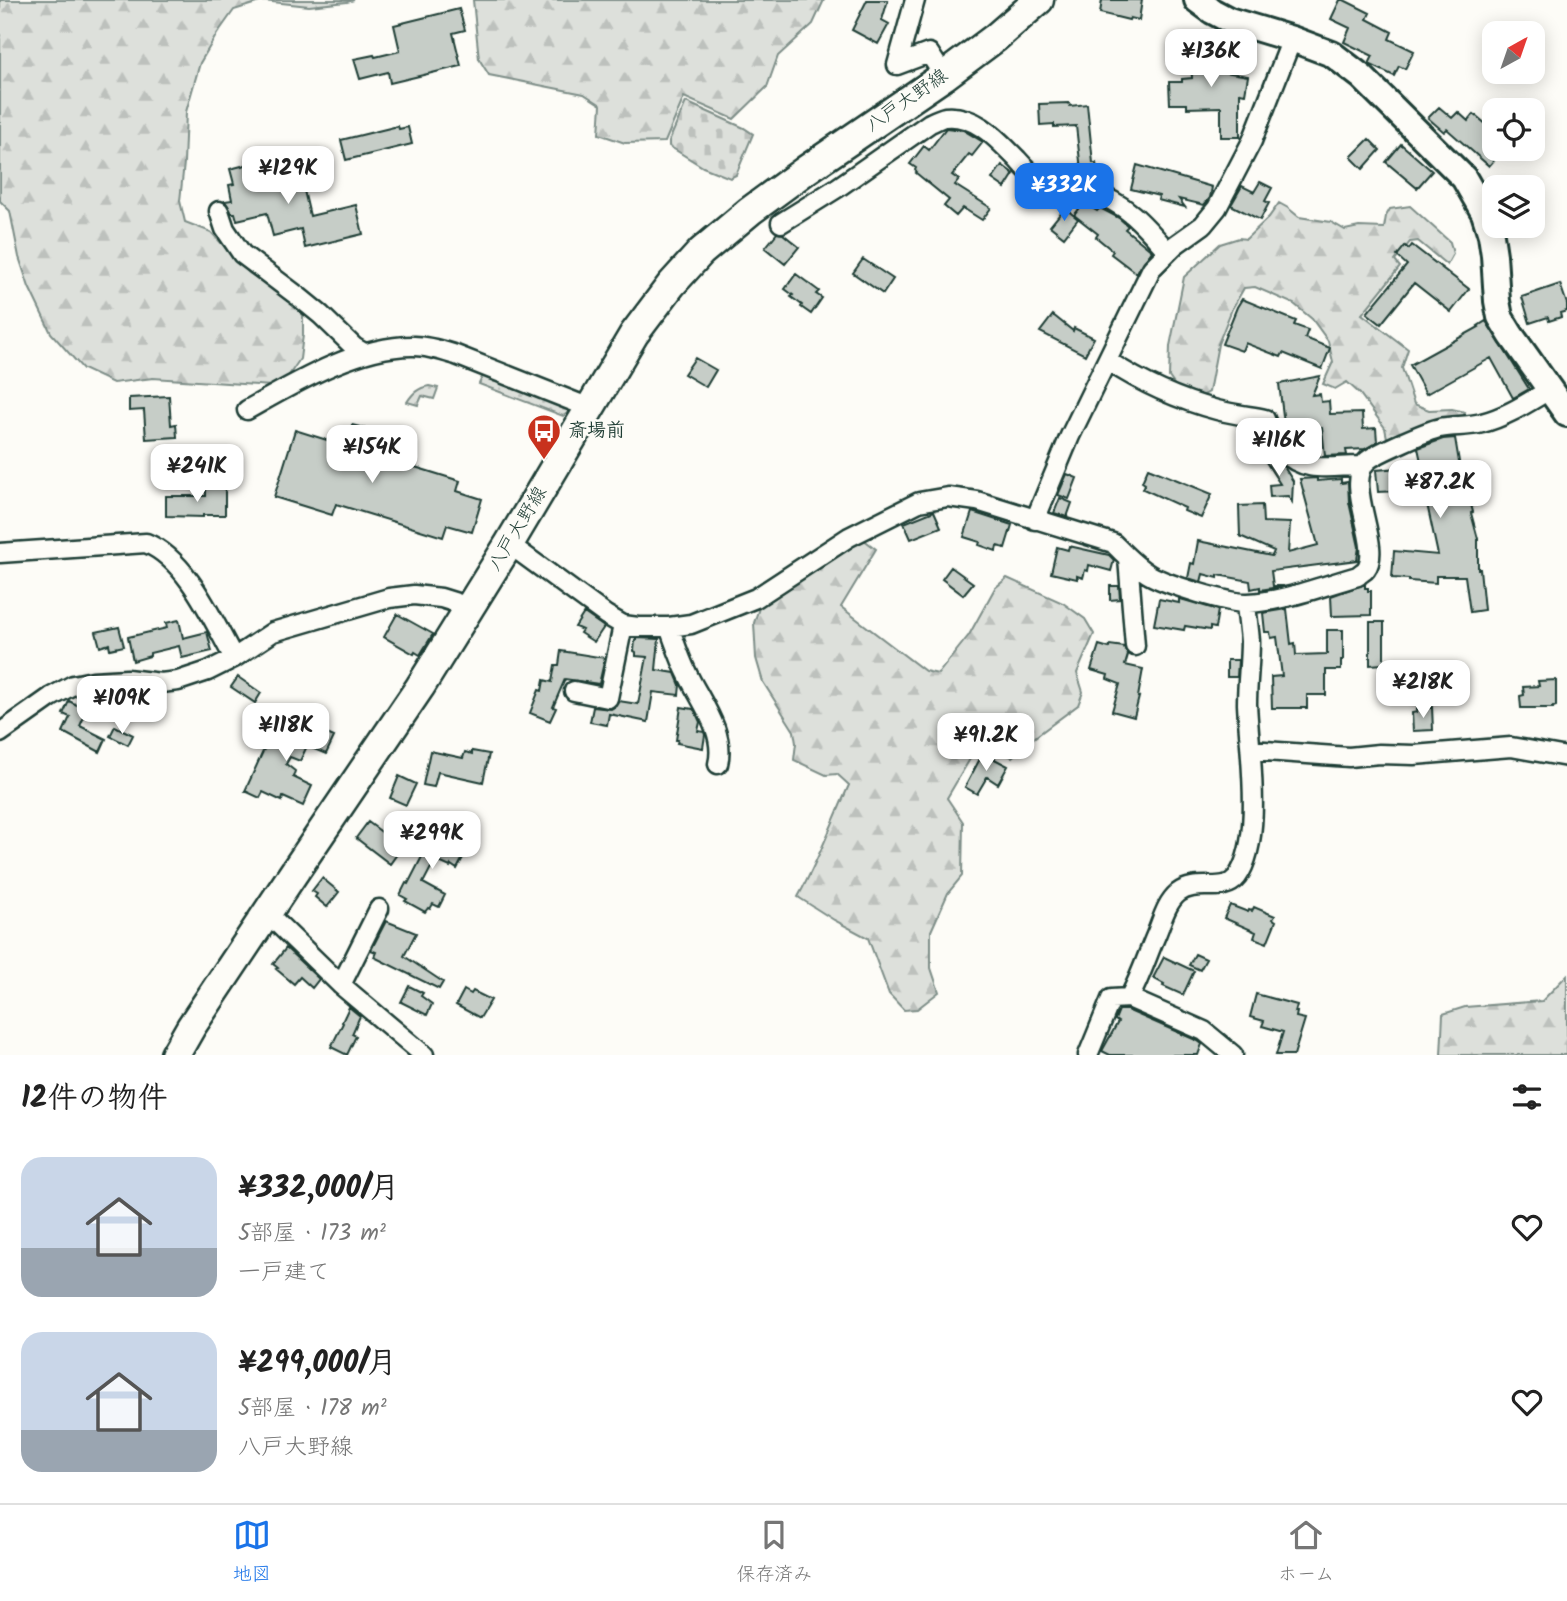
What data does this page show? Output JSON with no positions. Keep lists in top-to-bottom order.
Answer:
{
  "streets": {
    "main road": ["八戸大野線"]
  },
  "places": {
    "bus stop": ["斎場前"]
  },
  "north": "top right",
  "page": {
    "price": [
      "¥136K",
      "¥129K",
      "¥332K",
      "¥116K",
      "¥154K",
      "¥241K",
      "¥87.2K",
      "¥218K",
      "¥109K",
      "¥118K",
      "¥91.2K",
      "¥299K"
    ],
    "heading": "12件の物件",
    "list": [
      {
        "name": "¥332,000/月",
        "note": "5部屋 · 173 m² · 一戸建て"
      },
      {
        "name": "¥299,000/月",
        "note": "5部屋 · 178 m² · 八戸大野線"
      }
    ],
    "tabs": ["地図", "保存済み", "ホーム"]
  }
}
